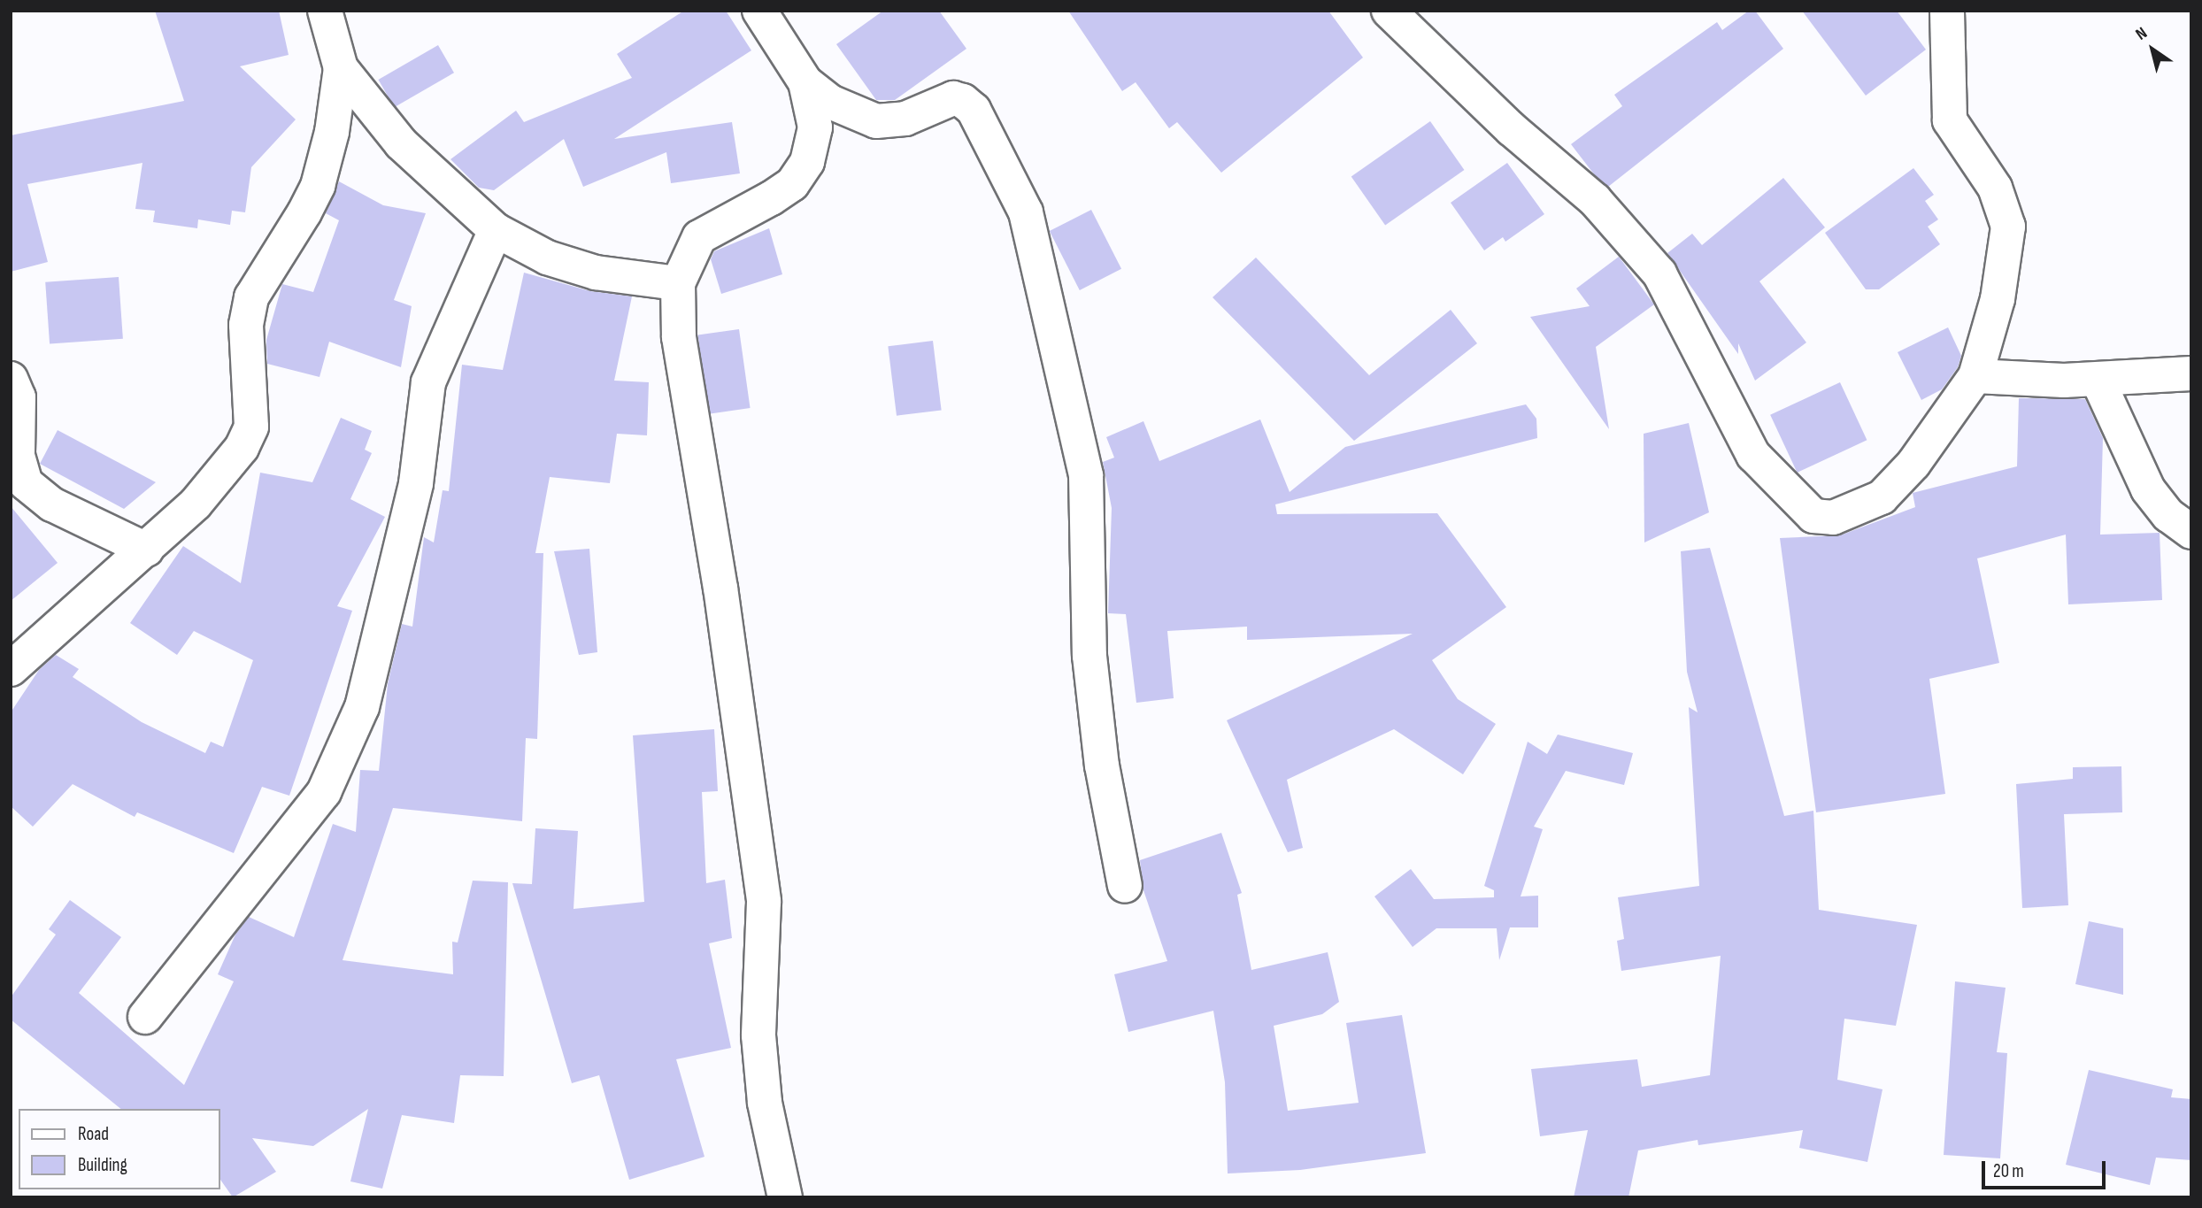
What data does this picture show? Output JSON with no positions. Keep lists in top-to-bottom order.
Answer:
{
  "legend": ["Road", "Building"],
  "scale_bar": "20 m",
  "north": "top left"
}
